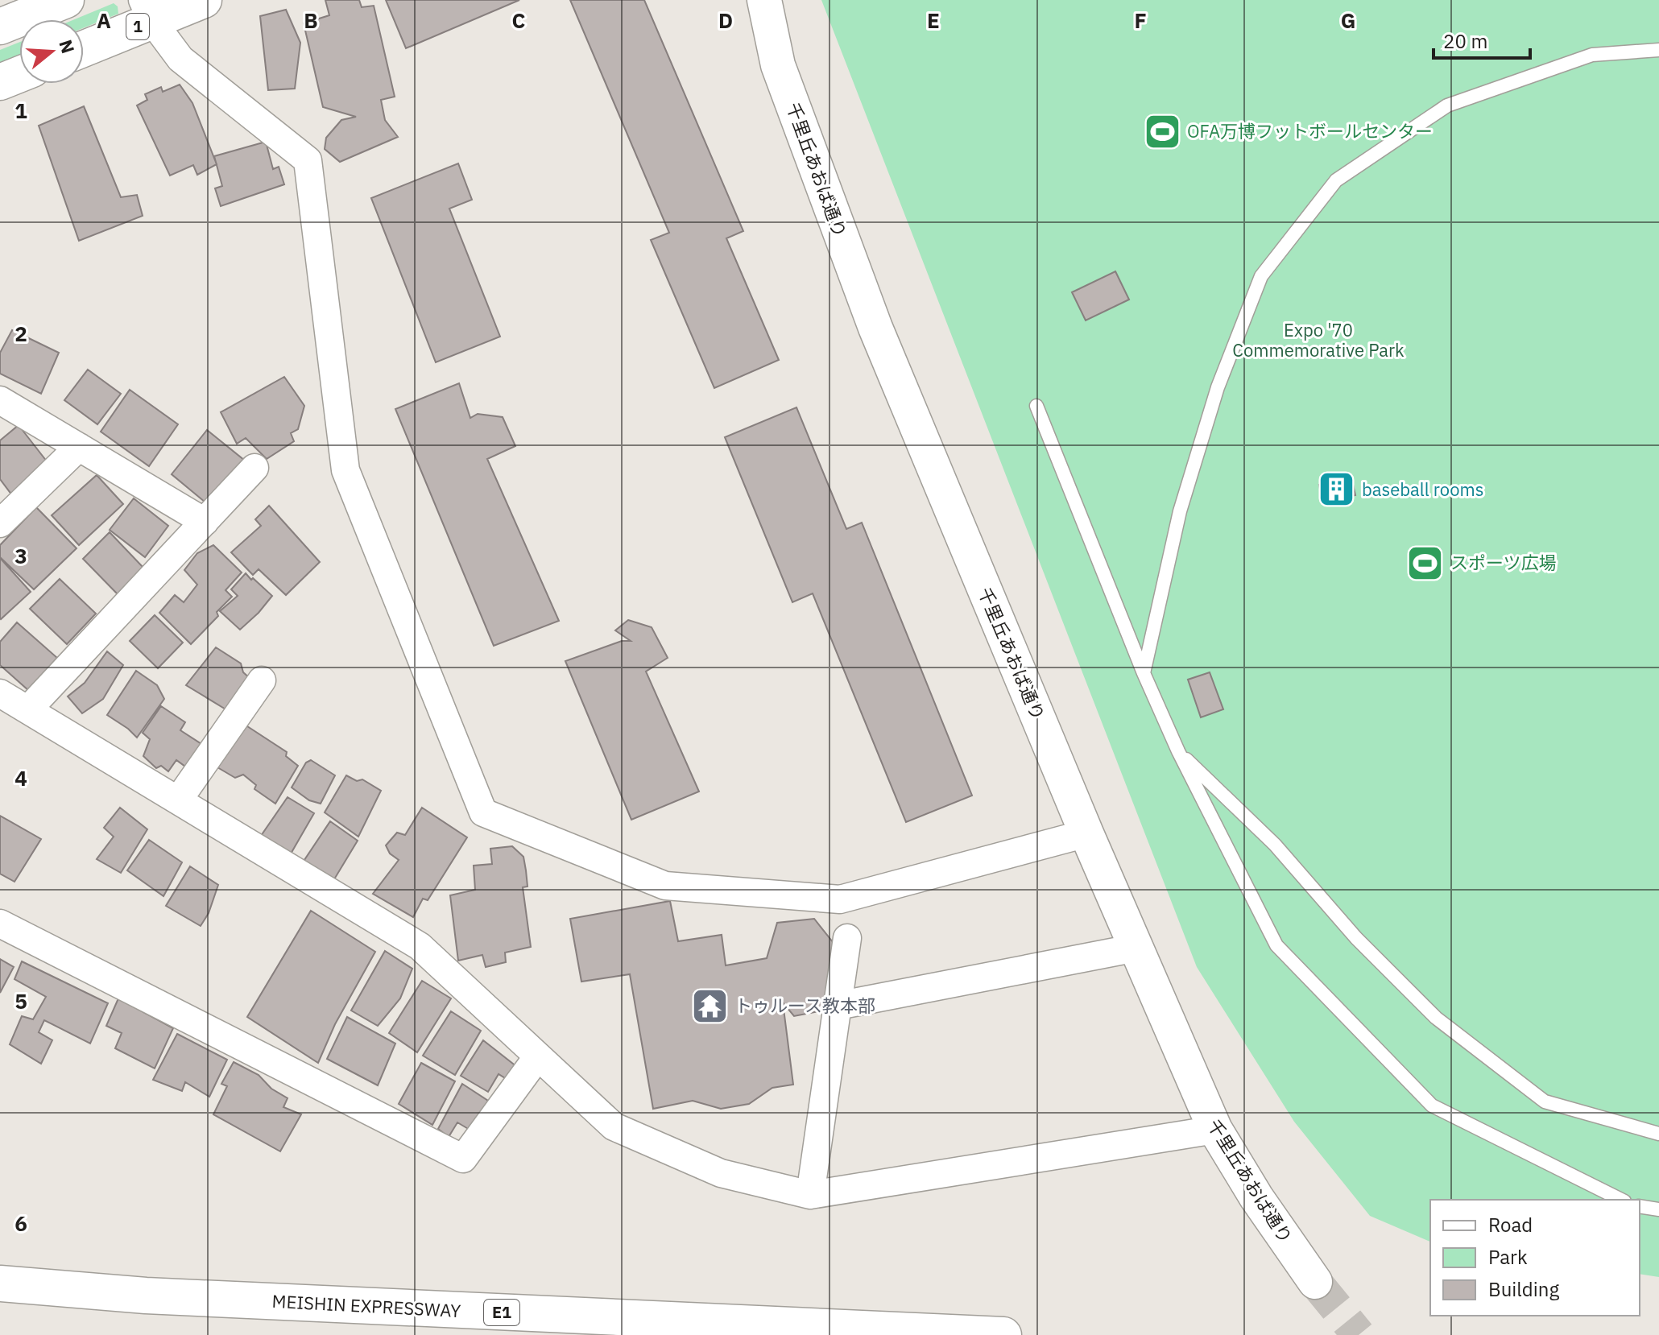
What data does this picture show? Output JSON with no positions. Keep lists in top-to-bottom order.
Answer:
{
  "streets": {
    "main road": ["1", "MEISHIN EXPRESSWAY", "E1"],
    "street": ["千里丘あおば通り"]
  },
  "parks": ["Expo '70 Commemorative Park"],
  "places": {
    "sports": ["OFA万博フットボールセンター", "スポーツ広場"],
    "building": ["baseball rooms"],
    "temple": ["トゥルース教本部"]
  },
  "legend": ["Road", "Park", "Building"],
  "scale_bar": "20 m",
  "north": "right",
  "grid": {
    "columns": [
      "A",
      "B",
      "C",
      "D",
      "E",
      "F",
      "G"
    ],
    "rows": [
      "1",
      "2",
      "3",
      "4",
      "5",
      "6"
    ]
  }
}
